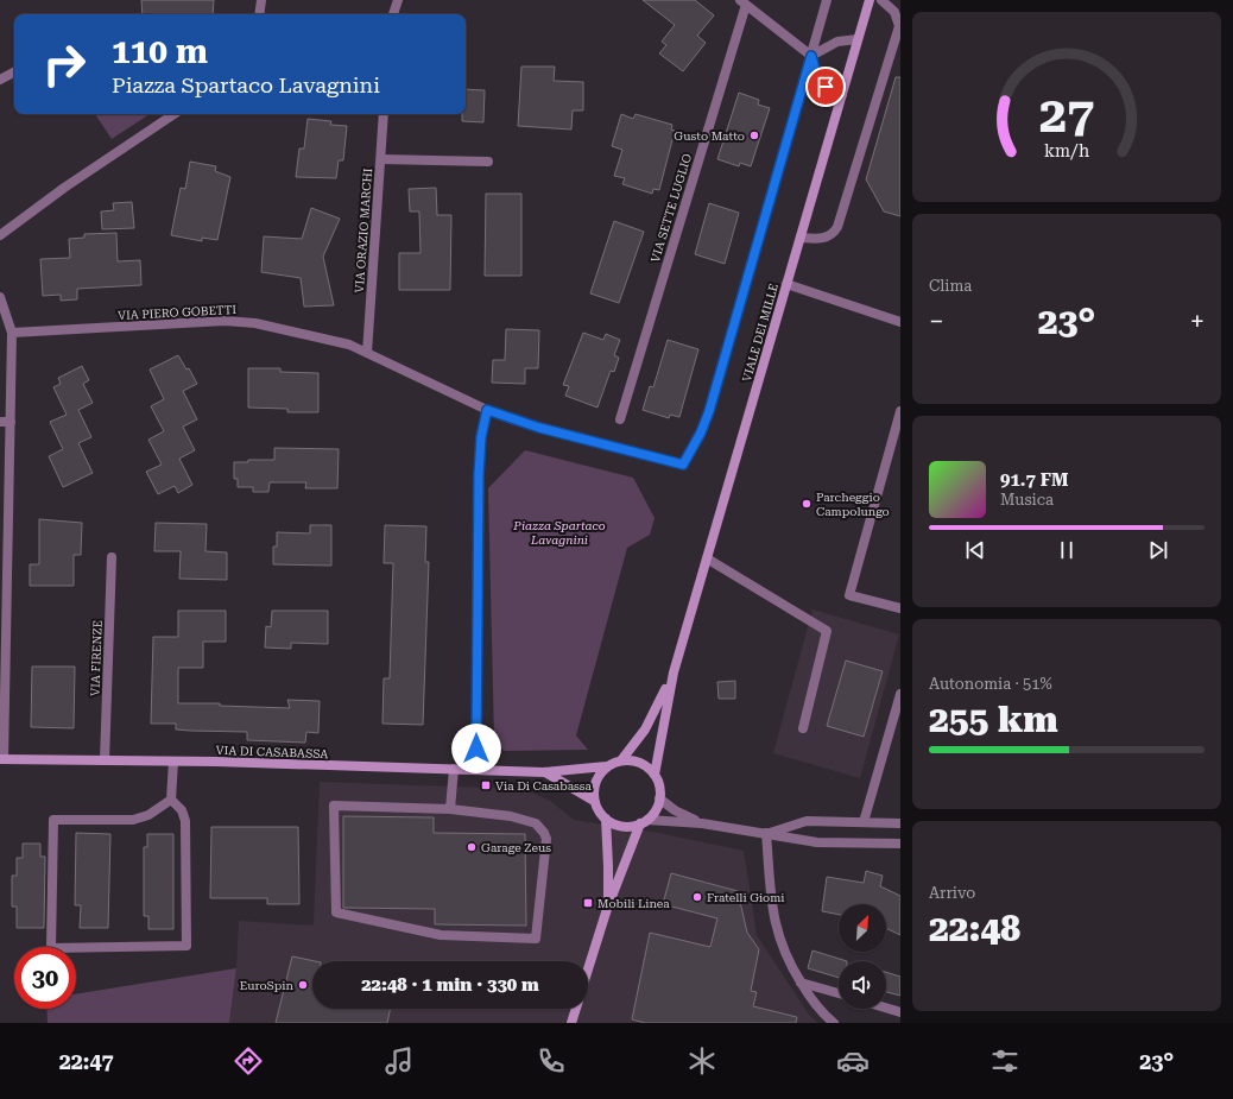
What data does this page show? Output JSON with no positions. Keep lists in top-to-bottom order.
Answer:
{
  "streets": {
    "main road": ["VIALE DEI MILLE", "VIA DI CASABASSA"],
    "street": [
      "VIA SETTE LUGLIO",
      "VIA ORAZIO MARCHI",
      "VIA PIERO GOBETTI",
      "VIA FIRENZE"
    ]
  },
  "crossings": [
    ["VIA ORAZIO MARCHI", "VIA PIERO GOBETTI"],
    ["VIALE DEI MILLE", "VIA DI CASABASSA"],
    ["VIA FIRENZE", "VIA DI CASABASSA"]
  ],
  "parks": ["Piazza Spartaco Lavagnini"],
  "places": {
    "other": [
      "Gusto Matto",
      "Parcheggio Campolungo",
      "Garage Zeus",
      "Fratelli Giomi",
      "EuroSpin"
    ],
    "transit": ["Via Di Casabassa", "Mobili Linea"]
  },
  "north": "top right",
  "page": {
    "turn": ["110 m", "Piazza Spartaco Lavagnini"],
    "tile": [
      "Clima",
      ["Autonomia · 51%", "255 km"],
      ["Arrivo", "22:48"]
    ],
    "heat": ["−", "23°", "+"],
    "song": ["91.7 FM", "Musica"],
    "limit": "30",
    "trip": "22:48 · 1 min · 330 m",
    "tabs": ["22:47", "23°"],
    "gauge": ["27", "km/h"]
  }
}
